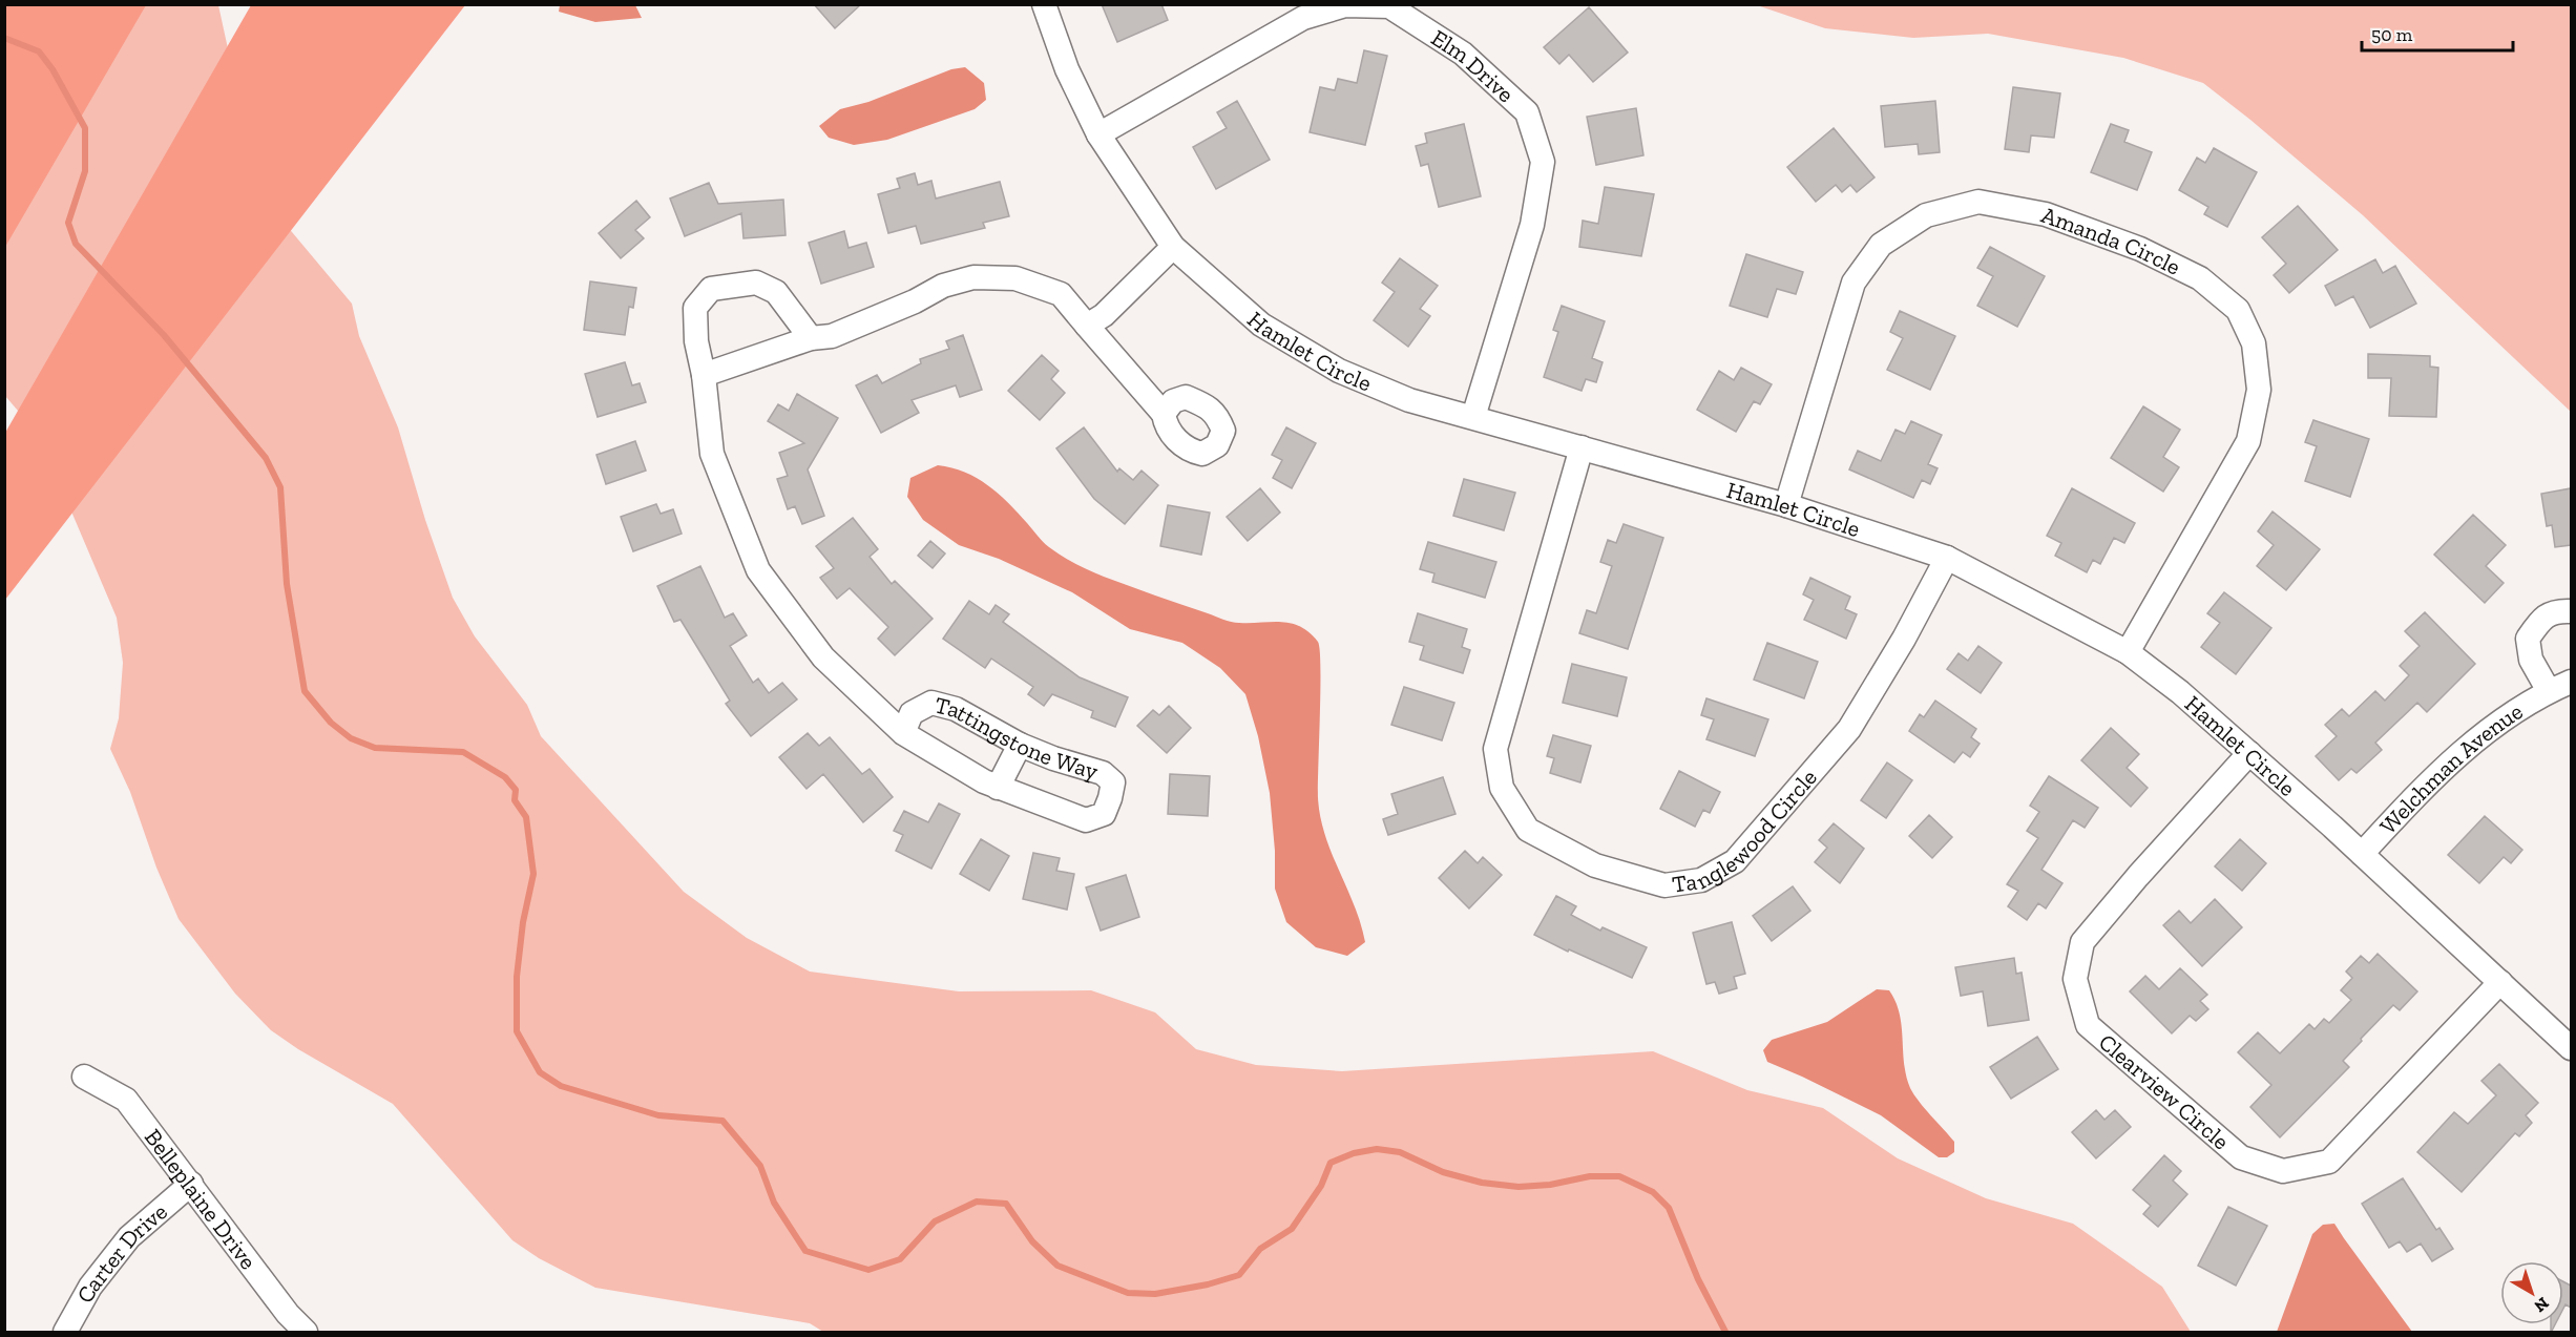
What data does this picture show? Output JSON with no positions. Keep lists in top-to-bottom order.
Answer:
{
  "streets": {
    "street": [
      "Elm Drive",
      "Amanda Circle",
      "Hamlet Circle",
      "Tattingstone Way",
      "Welchman Avenue",
      "Tanglewood Circle",
      "Clearview Circle",
      "Belleplaine Drive",
      "Carter Drive"
    ]
  },
  "crossings": [
    ["Elm Drive", "Hamlet Circle"],
    ["Amanda Circle", "Hamlet Circle"],
    ["Hamlet Circle", "Welchman Avenue"],
    ["Hamlet Circle", "Tanglewood Circle"],
    ["Hamlet Circle", "Clearview Circle"],
    ["Belleplaine Drive", "Carter Drive"]
  ],
  "scale_bar": "50 m",
  "north": "bottom right"
}
